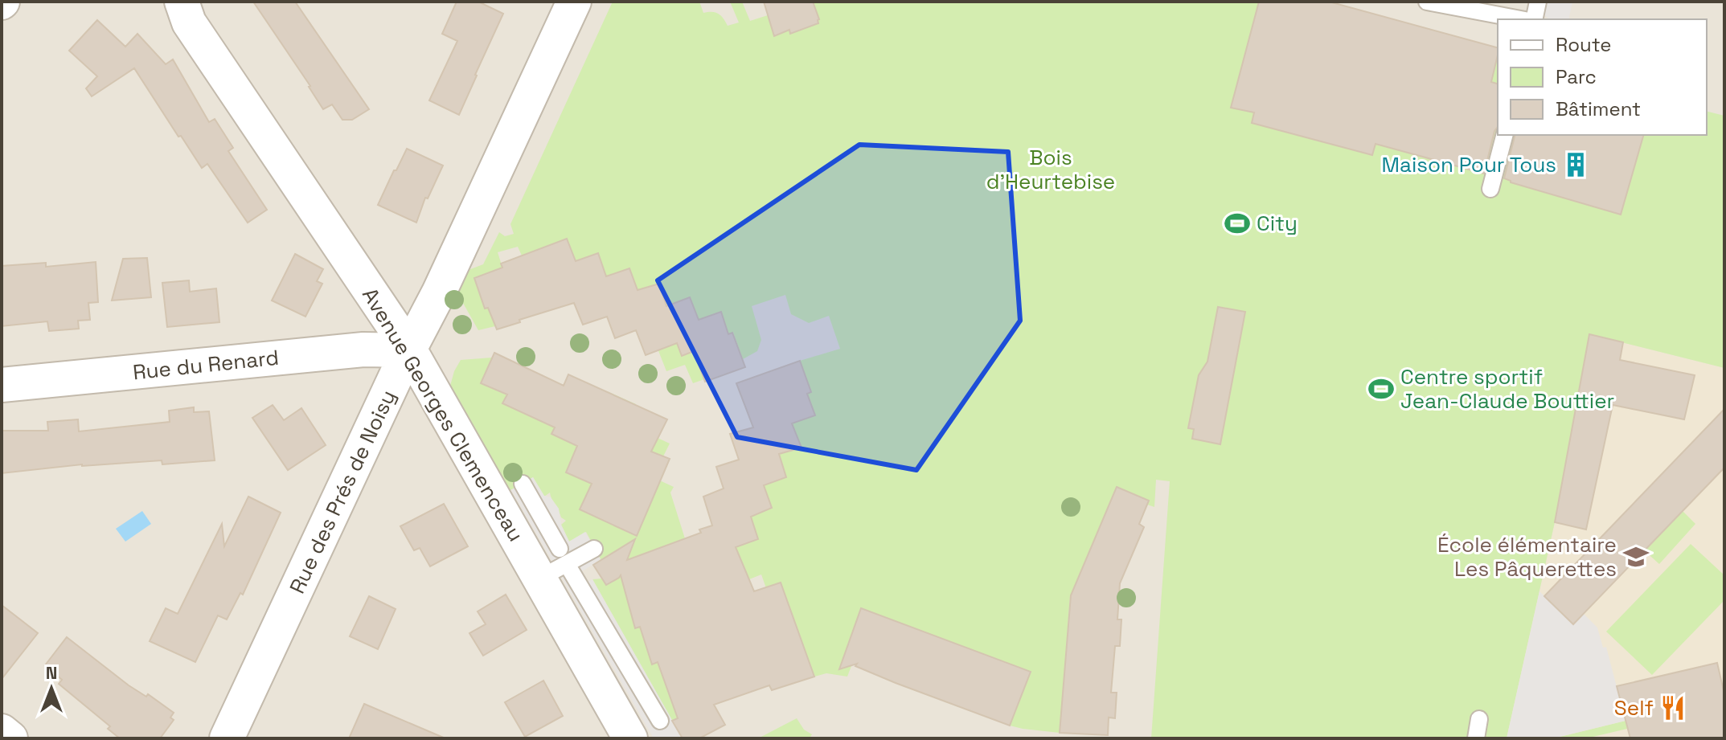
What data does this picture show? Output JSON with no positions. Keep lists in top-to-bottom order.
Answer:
{
  "streets": {
    "street": ["Rue du Renard", "Avenue Georges Clemenceau", "Rue des Prés de Noisy"]
  },
  "crossings": [
    ["Rue du Renard", "Avenue Georges Clemenceau"],
    ["Rue du Renard", "Rue des Prés de Noisy"],
    ["Avenue Georges Clemenceau", "Rue des Prés de Noisy"]
  ],
  "parks": ["Bois d'Heurtebise"],
  "places": {
    "building": ["Maison Pour Tous"],
    "sports": ["City", "Centre sportif Jean-Claude Bouttier"],
    "school or university": ["École élémentaire Les Pâquerettes"],
    "restaurant": ["Self"]
  },
  "legend": ["Route", "Parc", "Bâtiment"],
  "north": "top"
}
